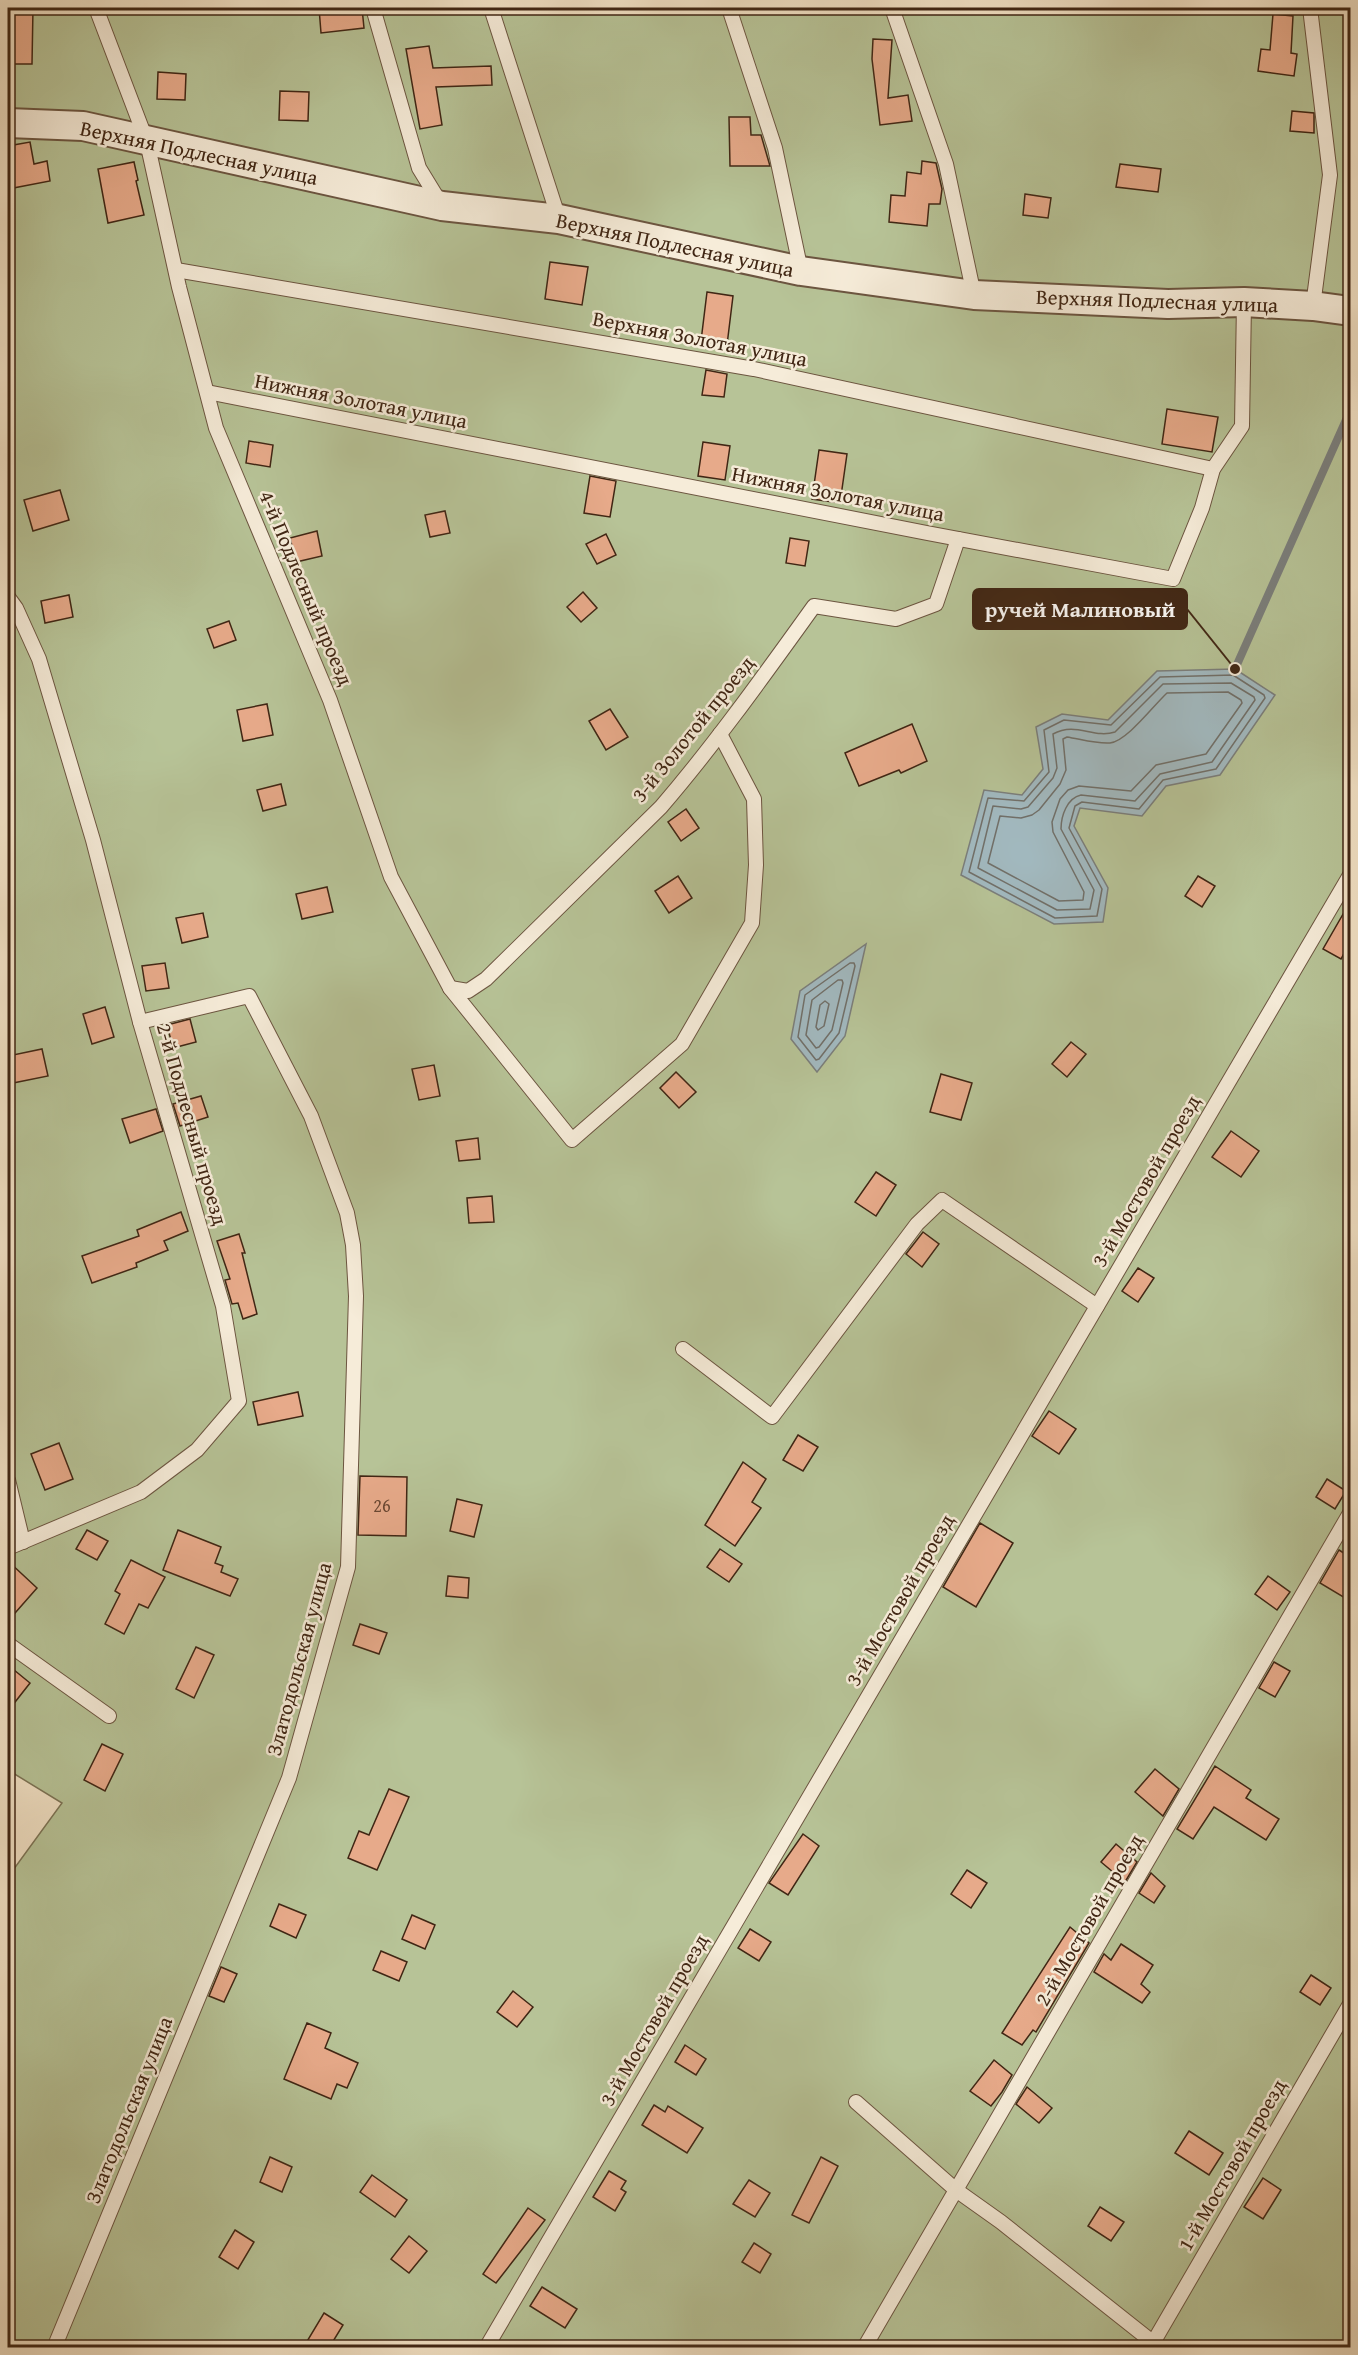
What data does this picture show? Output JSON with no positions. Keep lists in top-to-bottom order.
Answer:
{
  "streets": {
    "street": ["Верхняя Подлесная улица"],
    "lane": [
      "Верхняя Золотая улица",
      "Нижняя Золотая улица",
      "4-й Подлесный проезд",
      "3-й Золотой проезд",
      "2-й Подлесный проезд",
      "3-й Мостовой проезд",
      "Златодольская улица",
      "2-й Мостовой проезд",
      "1-й Мостовой проезд"
    ]
  },
  "crossings": [
    ["Верхняя Подлесная улица", "Нижняя Золотая улица"],
    ["Верхняя Подлесная улица", "4-й Подлесный проезд"],
    ["Верхняя Золотая улица", "Нижняя Золотая улица"],
    ["Верхняя Золотая улица", "4-й Подлесный проезд"],
    ["Нижняя Золотая улица", "4-й Подлесный проезд"],
    ["Нижняя Золотая улица", "3-й Золотой проезд"],
    ["4-й Подлесный проезд", "3-й Золотой проезд"],
    ["2-й Подлесный проезд", "Златодольская улица"]
  ],
  "places": ["ручей Малиновый"],
  "house_numbers": ["26"]
}
